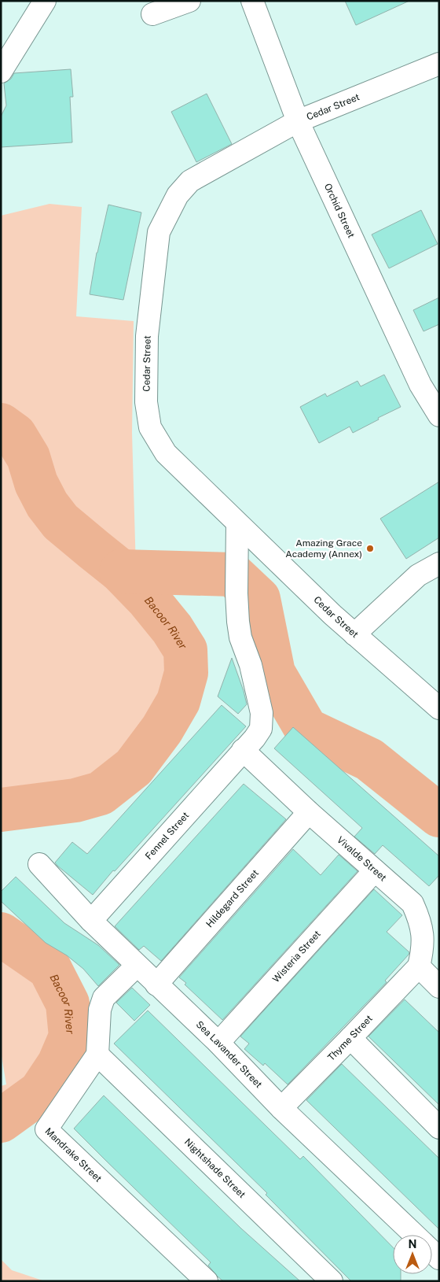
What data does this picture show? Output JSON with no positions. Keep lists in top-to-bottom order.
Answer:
{
  "streets": {
    "street": [
      "Cedar Street",
      "Orchid Street",
      "Fennel Street",
      "Vivalde Street",
      "Hildegard Street",
      "Wisteria Street",
      "Thyme Street",
      "Sea Lavander Street",
      "Mandrake Street",
      "Nightshade Street"
    ]
  },
  "crossings": [
    ["Cedar Street", "Orchid Street"],
    ["Cedar Street", "Fennel Street"],
    ["Fennel Street", "Vivalde Street"],
    ["Fennel Street", "Sea Lavander Street"],
    ["Vivalde Street", "Hildegard Street"],
    ["Vivalde Street", "Wisteria Street"],
    ["Vivalde Street", "Thyme Street"],
    ["Hildegard Street", "Sea Lavander Street"],
    ["Wisteria Street", "Sea Lavander Street"],
    ["Thyme Street", "Sea Lavander Street"],
    ["Mandrake Street", "Nightshade Street"]
  ],
  "water": ["Bacoor River"],
  "places": ["Amazing Grace Academy (Annex)"],
  "north": "top"
}
